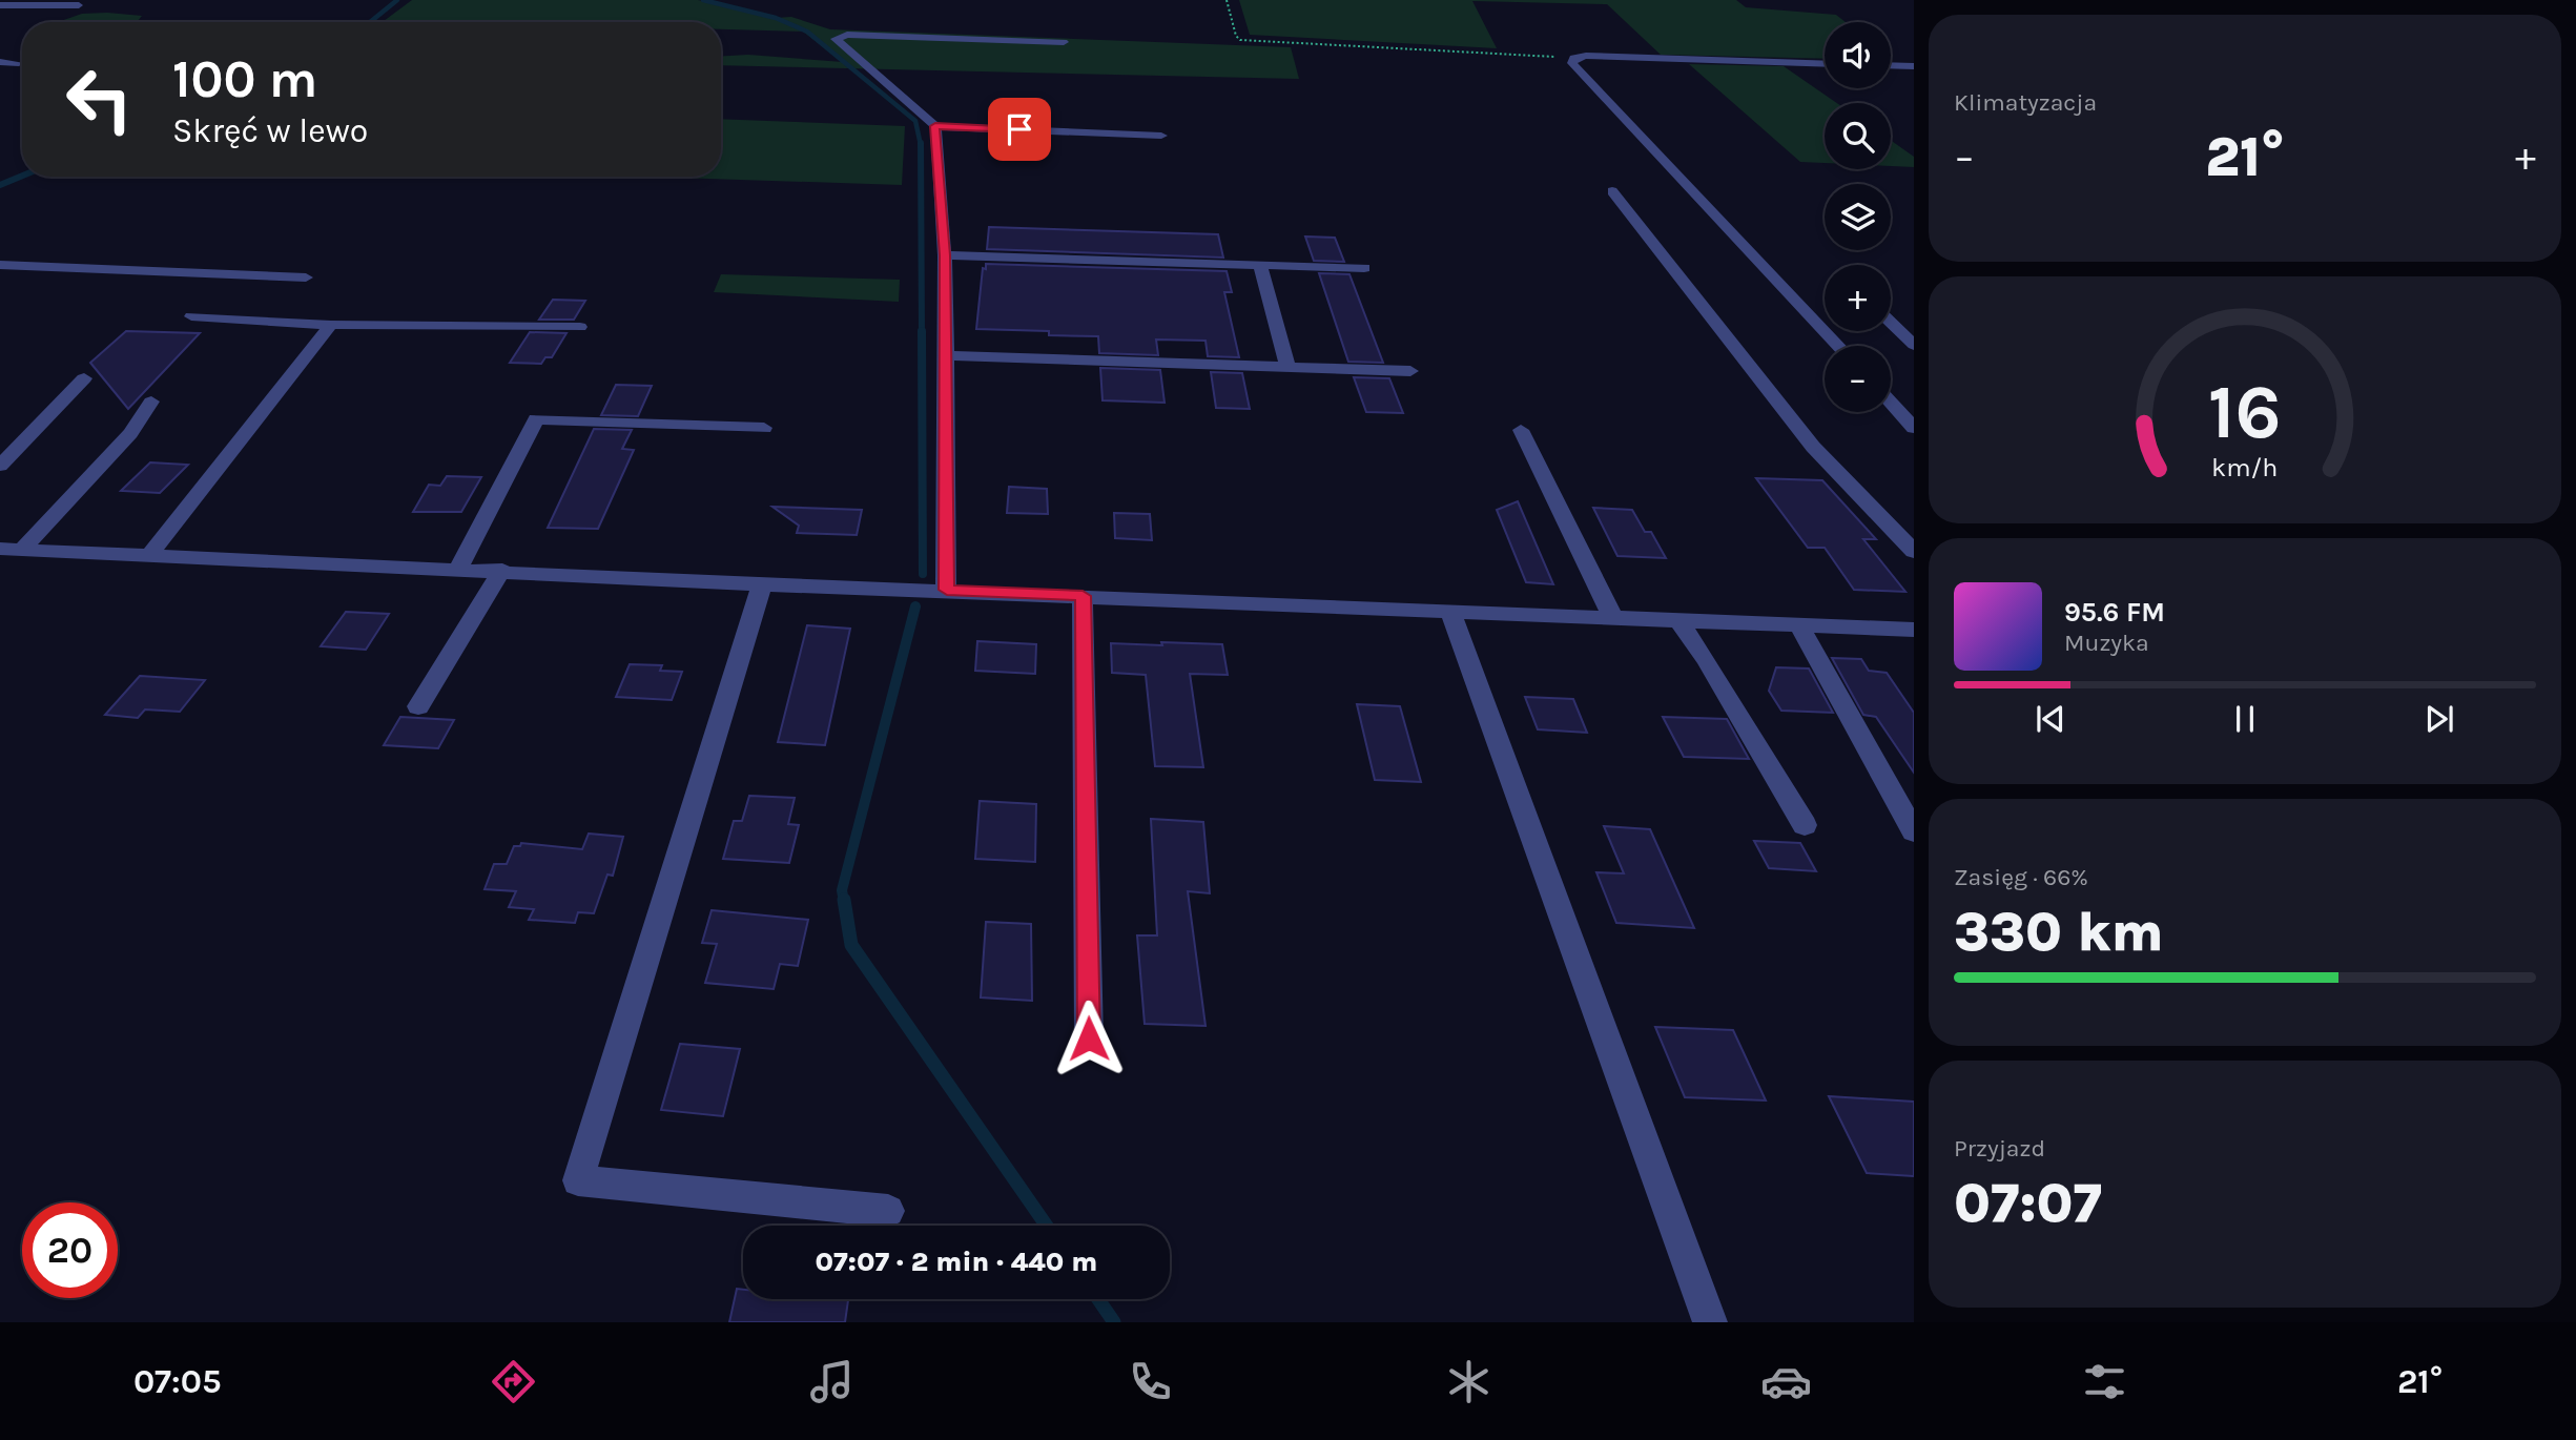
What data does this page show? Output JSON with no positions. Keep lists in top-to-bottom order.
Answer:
{
  "page": {
    "tile": [
      "Klimatyzacja",
      ["Zasięg · 66%", "330 km"],
      ["Przyjazd", "07:07"]
    ],
    "map_buttons": ["+", "−"],
    "turn": ["100 m", "Skręć w lewo"],
    "heat": ["−", "21°", "+"],
    "song": ["95.6 FM", "Muzyka"],
    "limit": "20",
    "trip": "07:07 · 2 min · 440 m",
    "tabs": ["07:05", "21°"],
    "gauge": ["16", "km/h"]
  }
}
